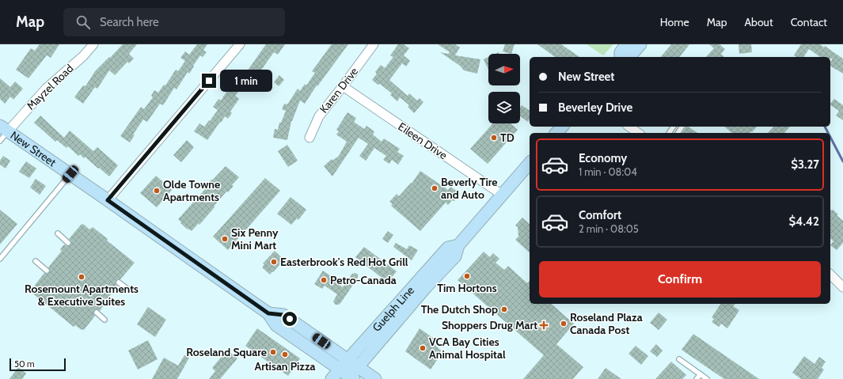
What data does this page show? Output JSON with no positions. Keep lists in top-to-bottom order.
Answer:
{
  "streets": {
    "main road": ["New Street", "Guelph Line"],
    "street": ["Mayzel Road", "Karen Drive", "Eileen Drive"]
  },
  "crossings": [
    ["Mayzel Road", "New Street"],
    ["Karen Drive", "Eileen Drive"],
    ["Eileen Drive", "Guelph Line"],
    ["New Street", "Guelph Line"]
  ],
  "places": {
    "other": [
      "TD",
      "Beverly Tire and Auto",
      "Olde Towne Apartments",
      "Six Penny Mini Mart",
      "Easterbrook's Red Hot Grill",
      "Tim Hortons",
      "Rosemount Apartments & Executive Suites",
      "Petro-Canada",
      "The Dutch Shop",
      "Roseland Plaza Canada Post",
      "VCA Bay Cities Animal Hospital",
      "Roseland Square",
      "Artisan Pizza"
    ],
    "health": ["Shoppers Drug Mart"]
  },
  "scale_bar": "50 m",
  "north": "right",
  "page": {
    "header": "Map",
    "search": "Search here",
    "nav": [
      "Home",
      "Map",
      "About",
      "Contact"
    ],
    "banner": ["New Street", "Beverley Drive"],
    "bubble": "1 min",
    "list": [
      {
        "name": "Economy",
        "note": "1 min · 08:04",
        "value": "$3.27"
      },
      {
        "name": "Comfort",
        "note": "2 min · 08:05",
        "value": "$4.42"
      }
    ],
    "buttons": "Confirm",
    "scale": "50 m"
  }
}
